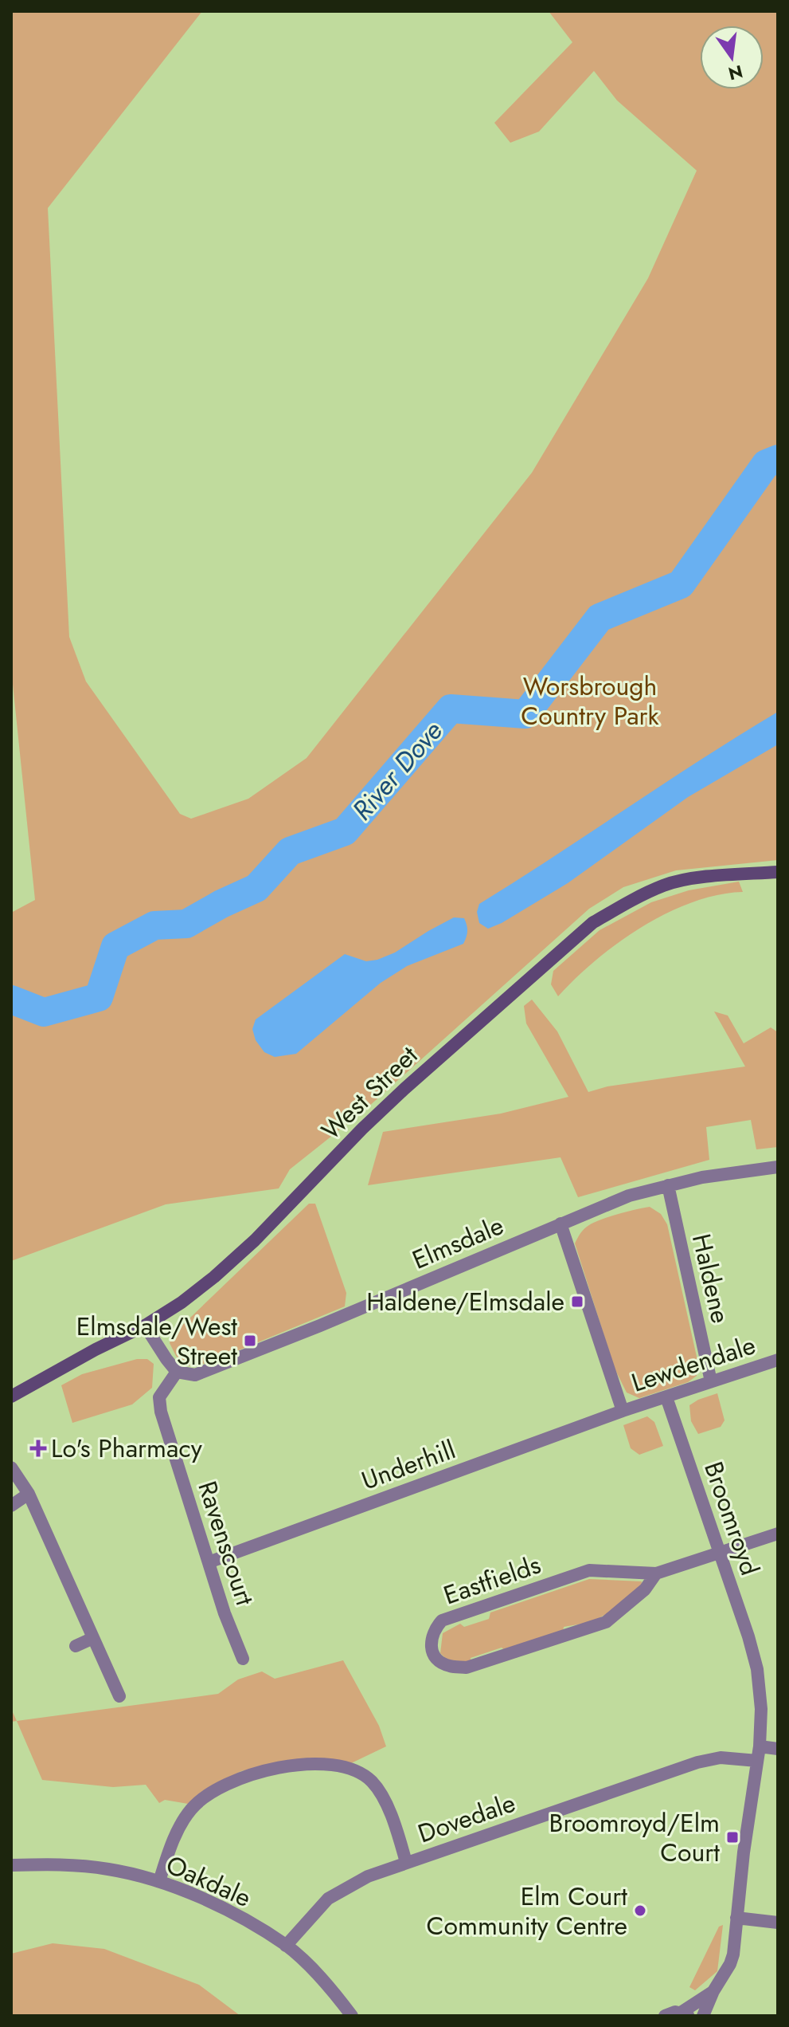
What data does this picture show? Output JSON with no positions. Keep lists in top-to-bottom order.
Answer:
{
  "streets": {
    "main road": ["West Street"],
    "street": [
      "Elmsdale",
      "Haldene",
      "Lewdendale",
      "Underhill",
      "Broomroyd",
      "Ravenscourt",
      "Eastfields",
      "Dovedale",
      "Oakdale"
    ]
  },
  "crossings": [
    ["Elmsdale", "Haldene"],
    ["Elmsdale", "Ravenscourt"],
    ["Haldene", "Lewdendale"],
    ["Lewdendale", "Underhill"],
    ["Lewdendale", "Broomroyd"],
    ["Underhill", "Ravenscourt"],
    ["Broomroyd", "Eastfields"],
    ["Broomroyd", "Dovedale"],
    ["Dovedale", "Oakdale"]
  ],
  "water": ["River Dove"],
  "parks": ["Worsbrough Country Park"],
  "places": {
    "transit": ["Haldene/Elmsdale", "Elmsdale/West Street", "Broomroyd/Elm Court"],
    "health": ["Lo's Pharmacy"],
    "other": ["Elm Court Community Centre"]
  },
  "north": "bottom"
}
